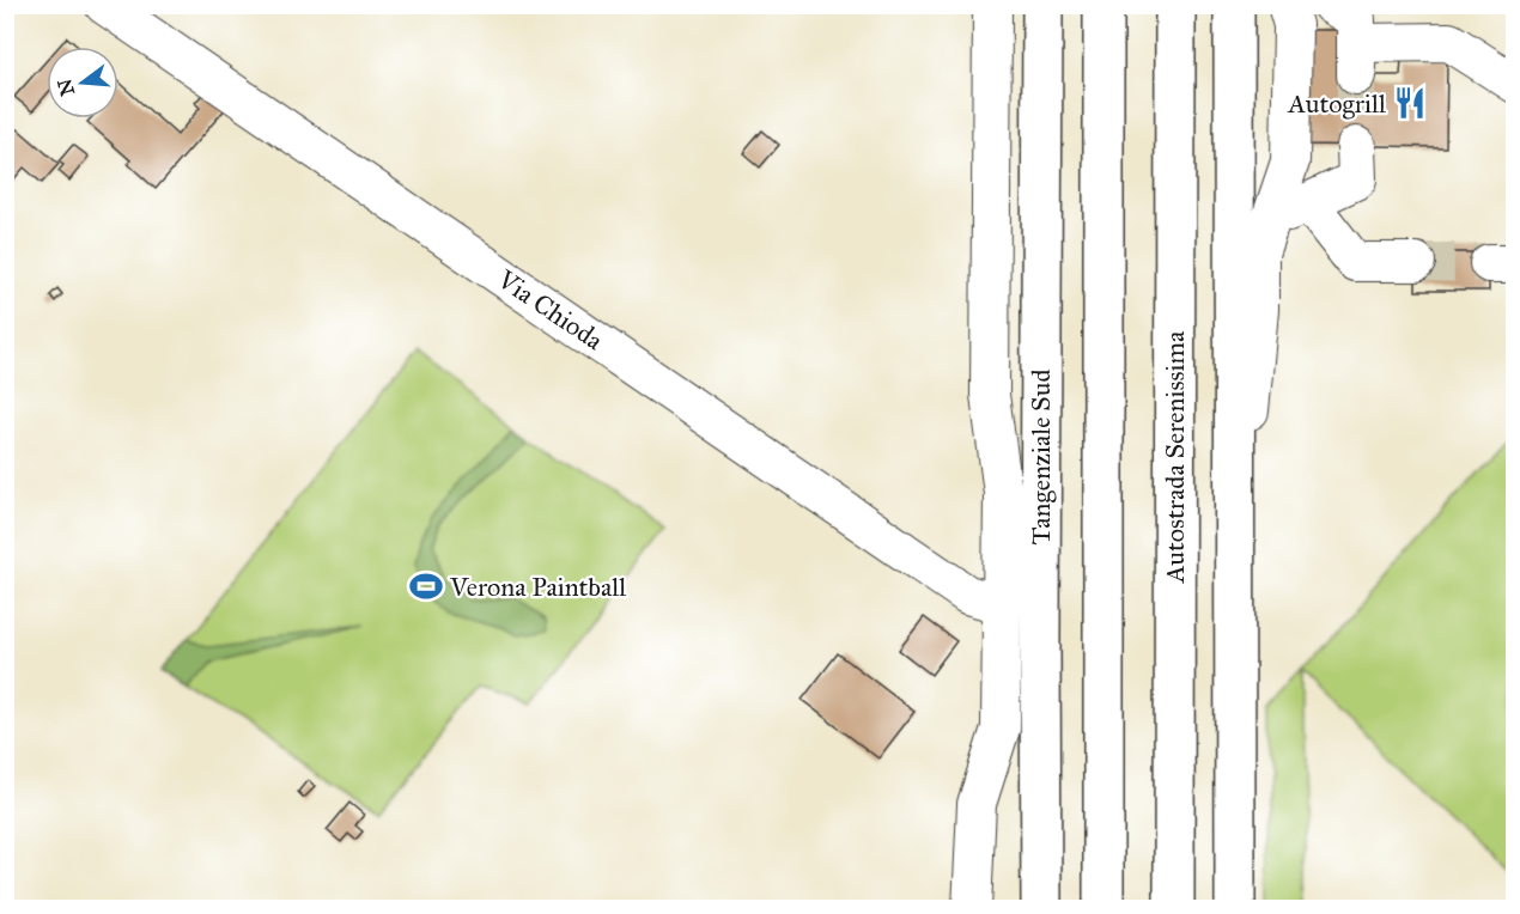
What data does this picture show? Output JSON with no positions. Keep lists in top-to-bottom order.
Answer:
{
  "streets": {
    "highway": ["Tangenziale Sud", "Autostrada Serenissima"],
    "street": ["Via Chioda"]
  },
  "places": {
    "restaurant": ["Autogrill"],
    "sports": ["Verona Paintball"]
  },
  "north": "left"
}
